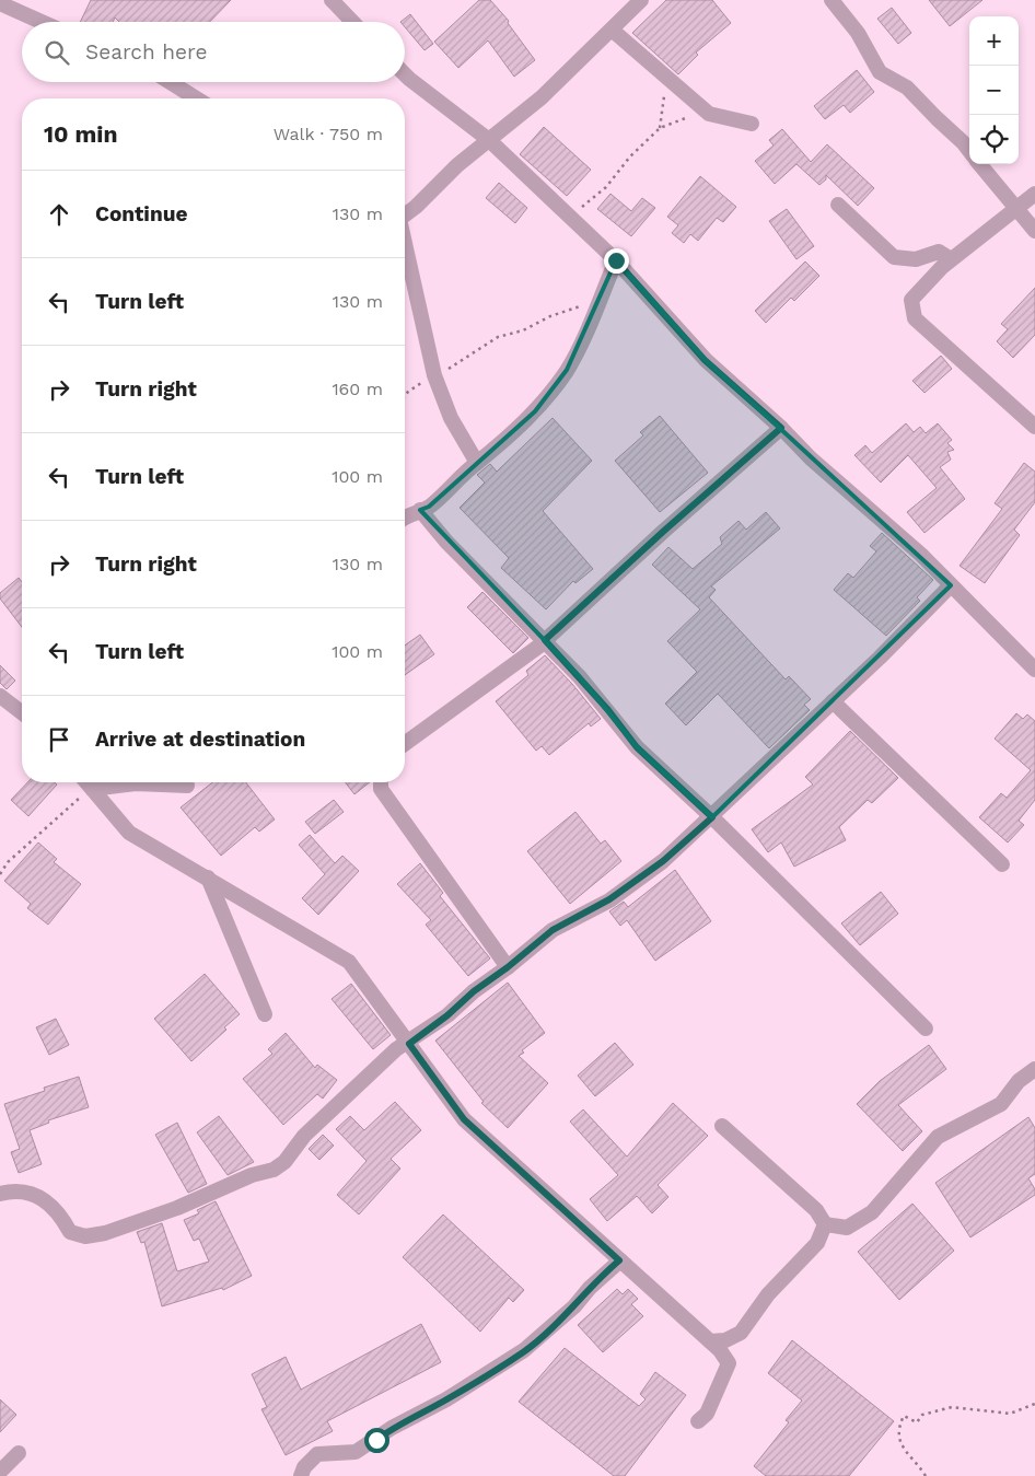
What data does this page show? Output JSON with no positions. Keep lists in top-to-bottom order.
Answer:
{
  "page": {
    "map_buttons": ["+", "−"],
    "search": "Search here",
    "heading": ["10 min", "Walk · 750 m"],
    "list": [
      ["Continue", "130 m"],
      ["Turn left", "130 m"],
      ["Turn right", "160 m"],
      ["Turn left", "100 m"],
      ["Turn right", "130 m"],
      ["Turn left", "100 m"],
      "Arrive at destination"
    ]
  }
}
